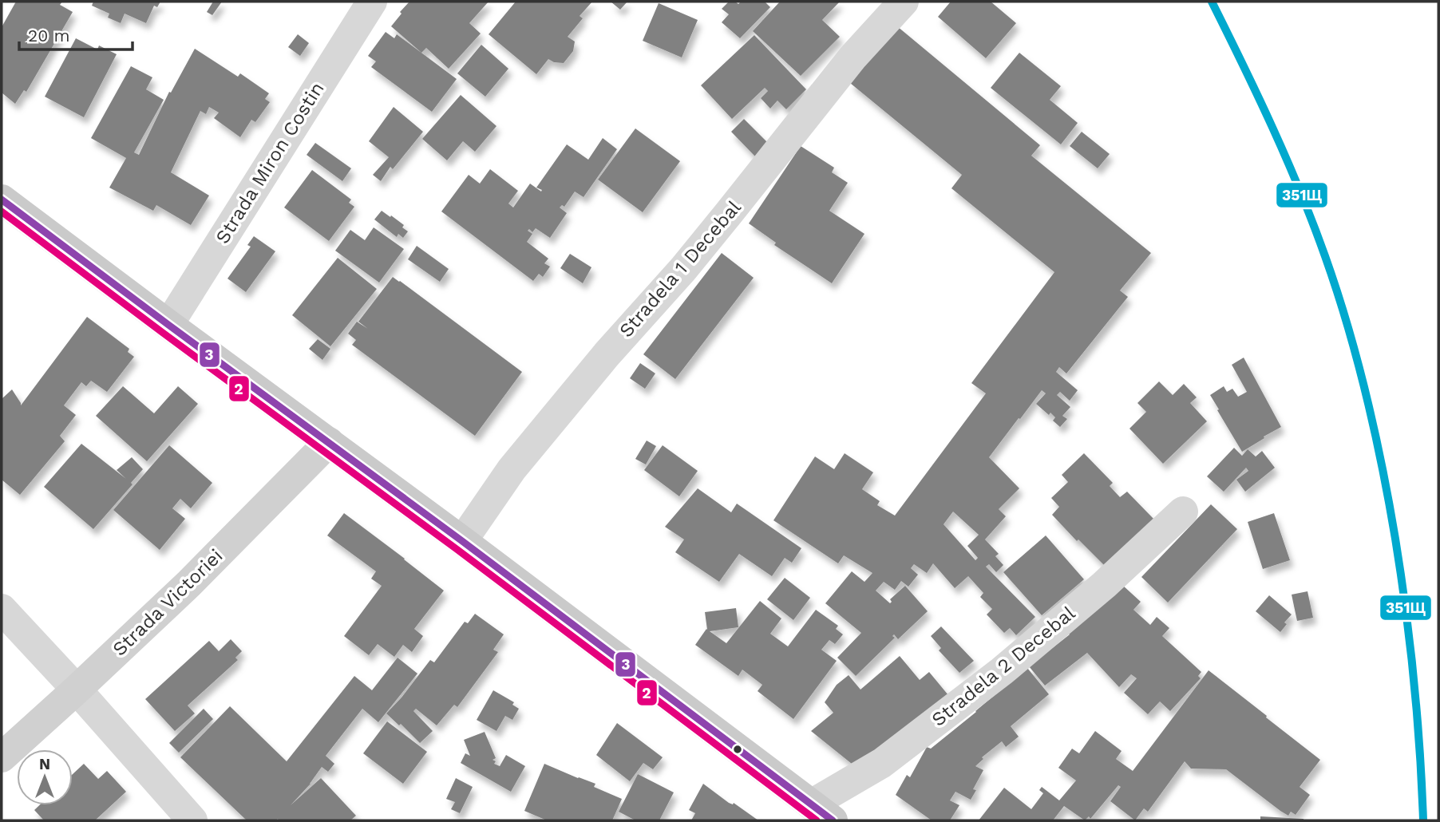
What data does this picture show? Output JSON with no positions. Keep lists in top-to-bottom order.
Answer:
{
  "streets": {
    "street": [
      "Strada Miron Costin",
      "Stradela 1 Decebal",
      "Strada Victoriei",
      "Stradela 2 Decebal"
    ]
  },
  "lines": ["transit line 351Щ", "transit line 3", "transit line 2"],
  "scale_bar": "20 m",
  "north": "top"
}
